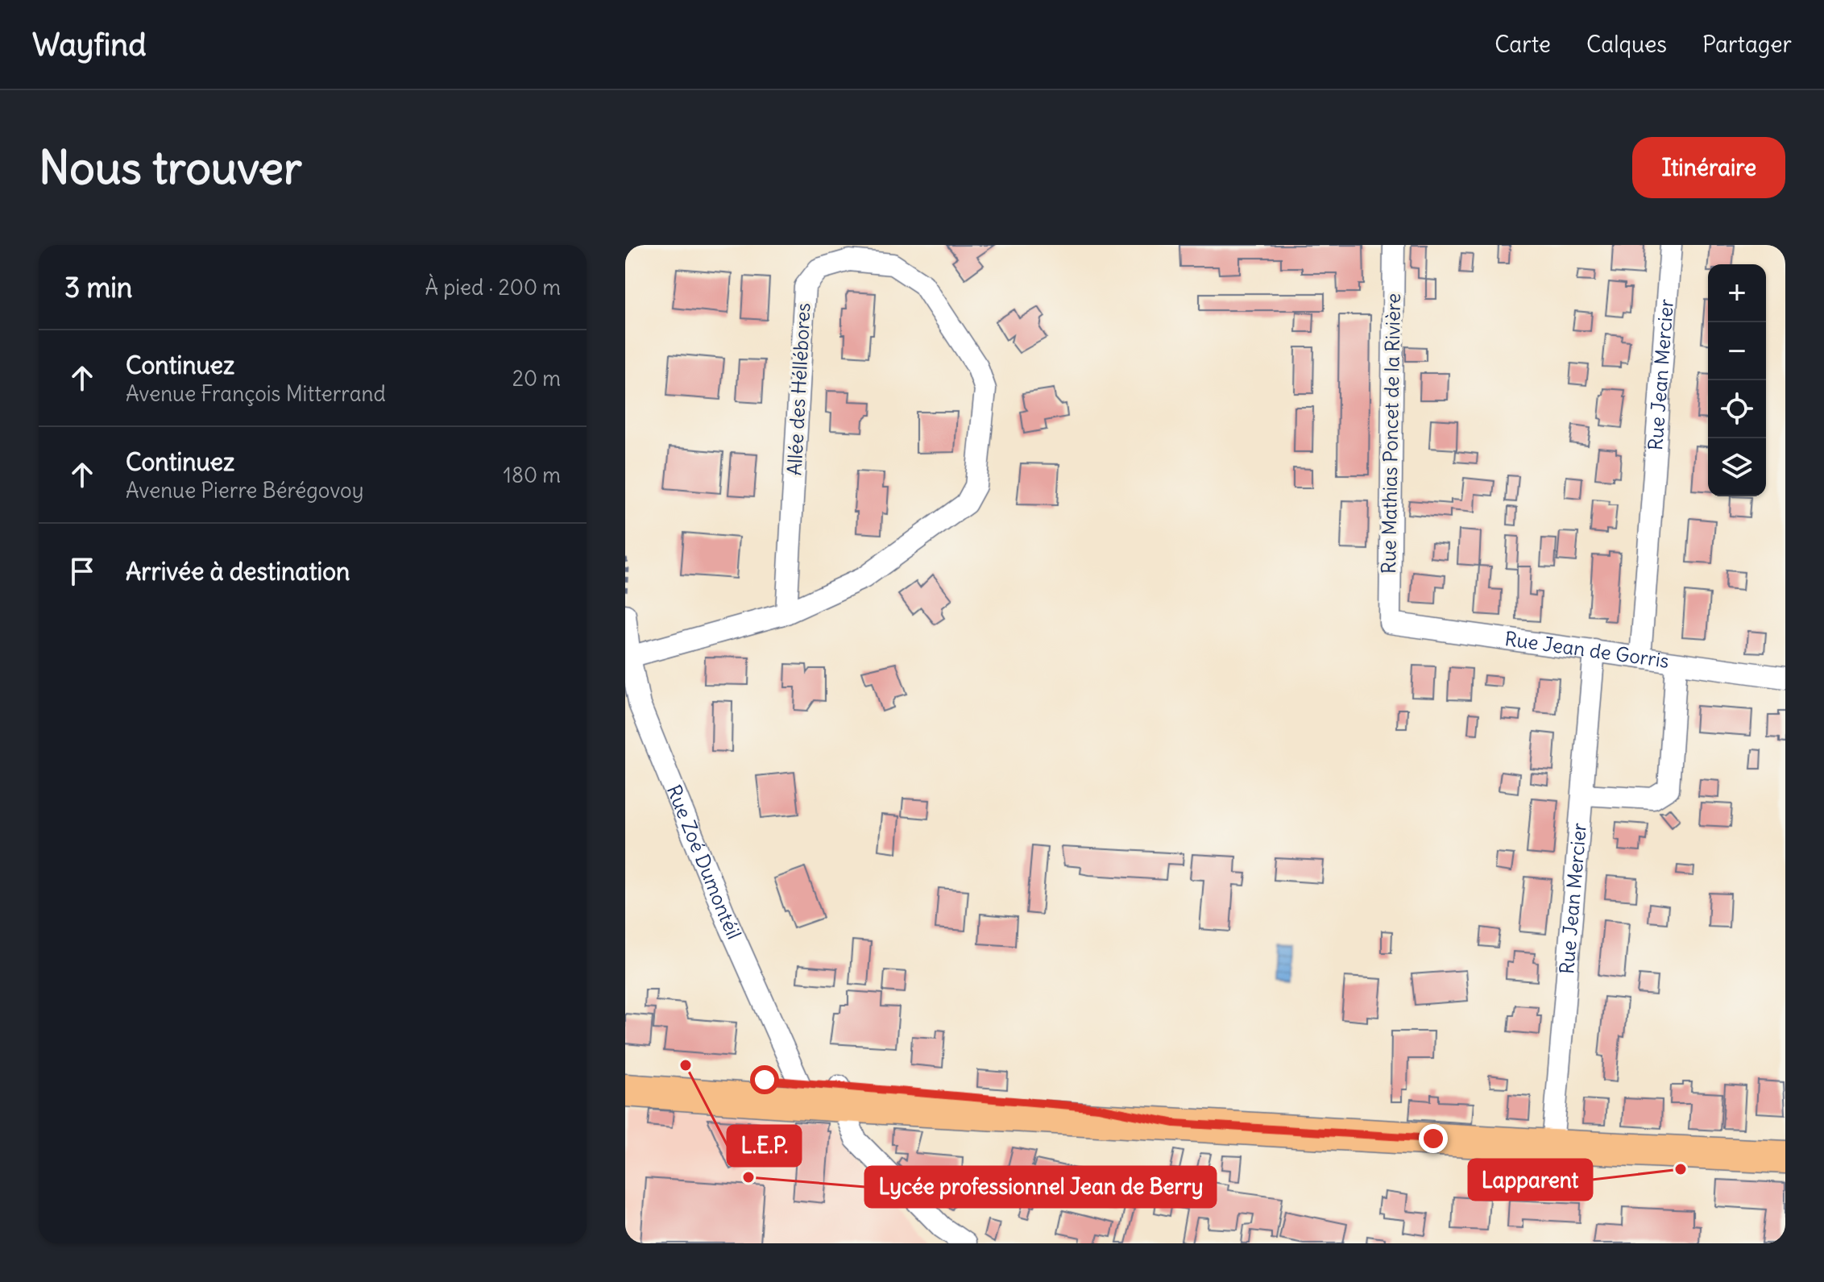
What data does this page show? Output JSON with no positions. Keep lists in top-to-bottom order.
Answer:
{
  "streets": {
    "street": [
      "Rue Jean Mercier",
      "Allée des Héllébores",
      "Rue Mathias Poncet de la Rivière",
      "Rue Jean de Gorris",
      "Rue Zoé Dumontéil"
    ]
  },
  "crossings": [
    ["Rue Jean Mercier", "Rue Jean de Gorris"],
    ["Allée des Héllébores", "Rue Zoé Dumontéil"],
    ["Rue Mathias Poncet de la Rivière", "Rue Jean de Gorris"]
  ],
  "places": ["L.E.P.", "Lapparent", "Lycée professionnel Jean de Berry"],
  "page": {
    "header": "Wayfind",
    "nav": ["Carte", "Calques", "Partager"],
    "buttons": "Itinéraire",
    "title": "Nous trouver",
    "heading": ["3 min", "À pied · 200 m"],
    "map_buttons": ["+", "−"],
    "list": [
      ["Continuez", "Avenue François Mitterrand", "20 m"],
      ["Continuez", "Avenue Pierre Bérégovoy", "180 m"],
      "Arrivée à destination"
    ]
  }
}
